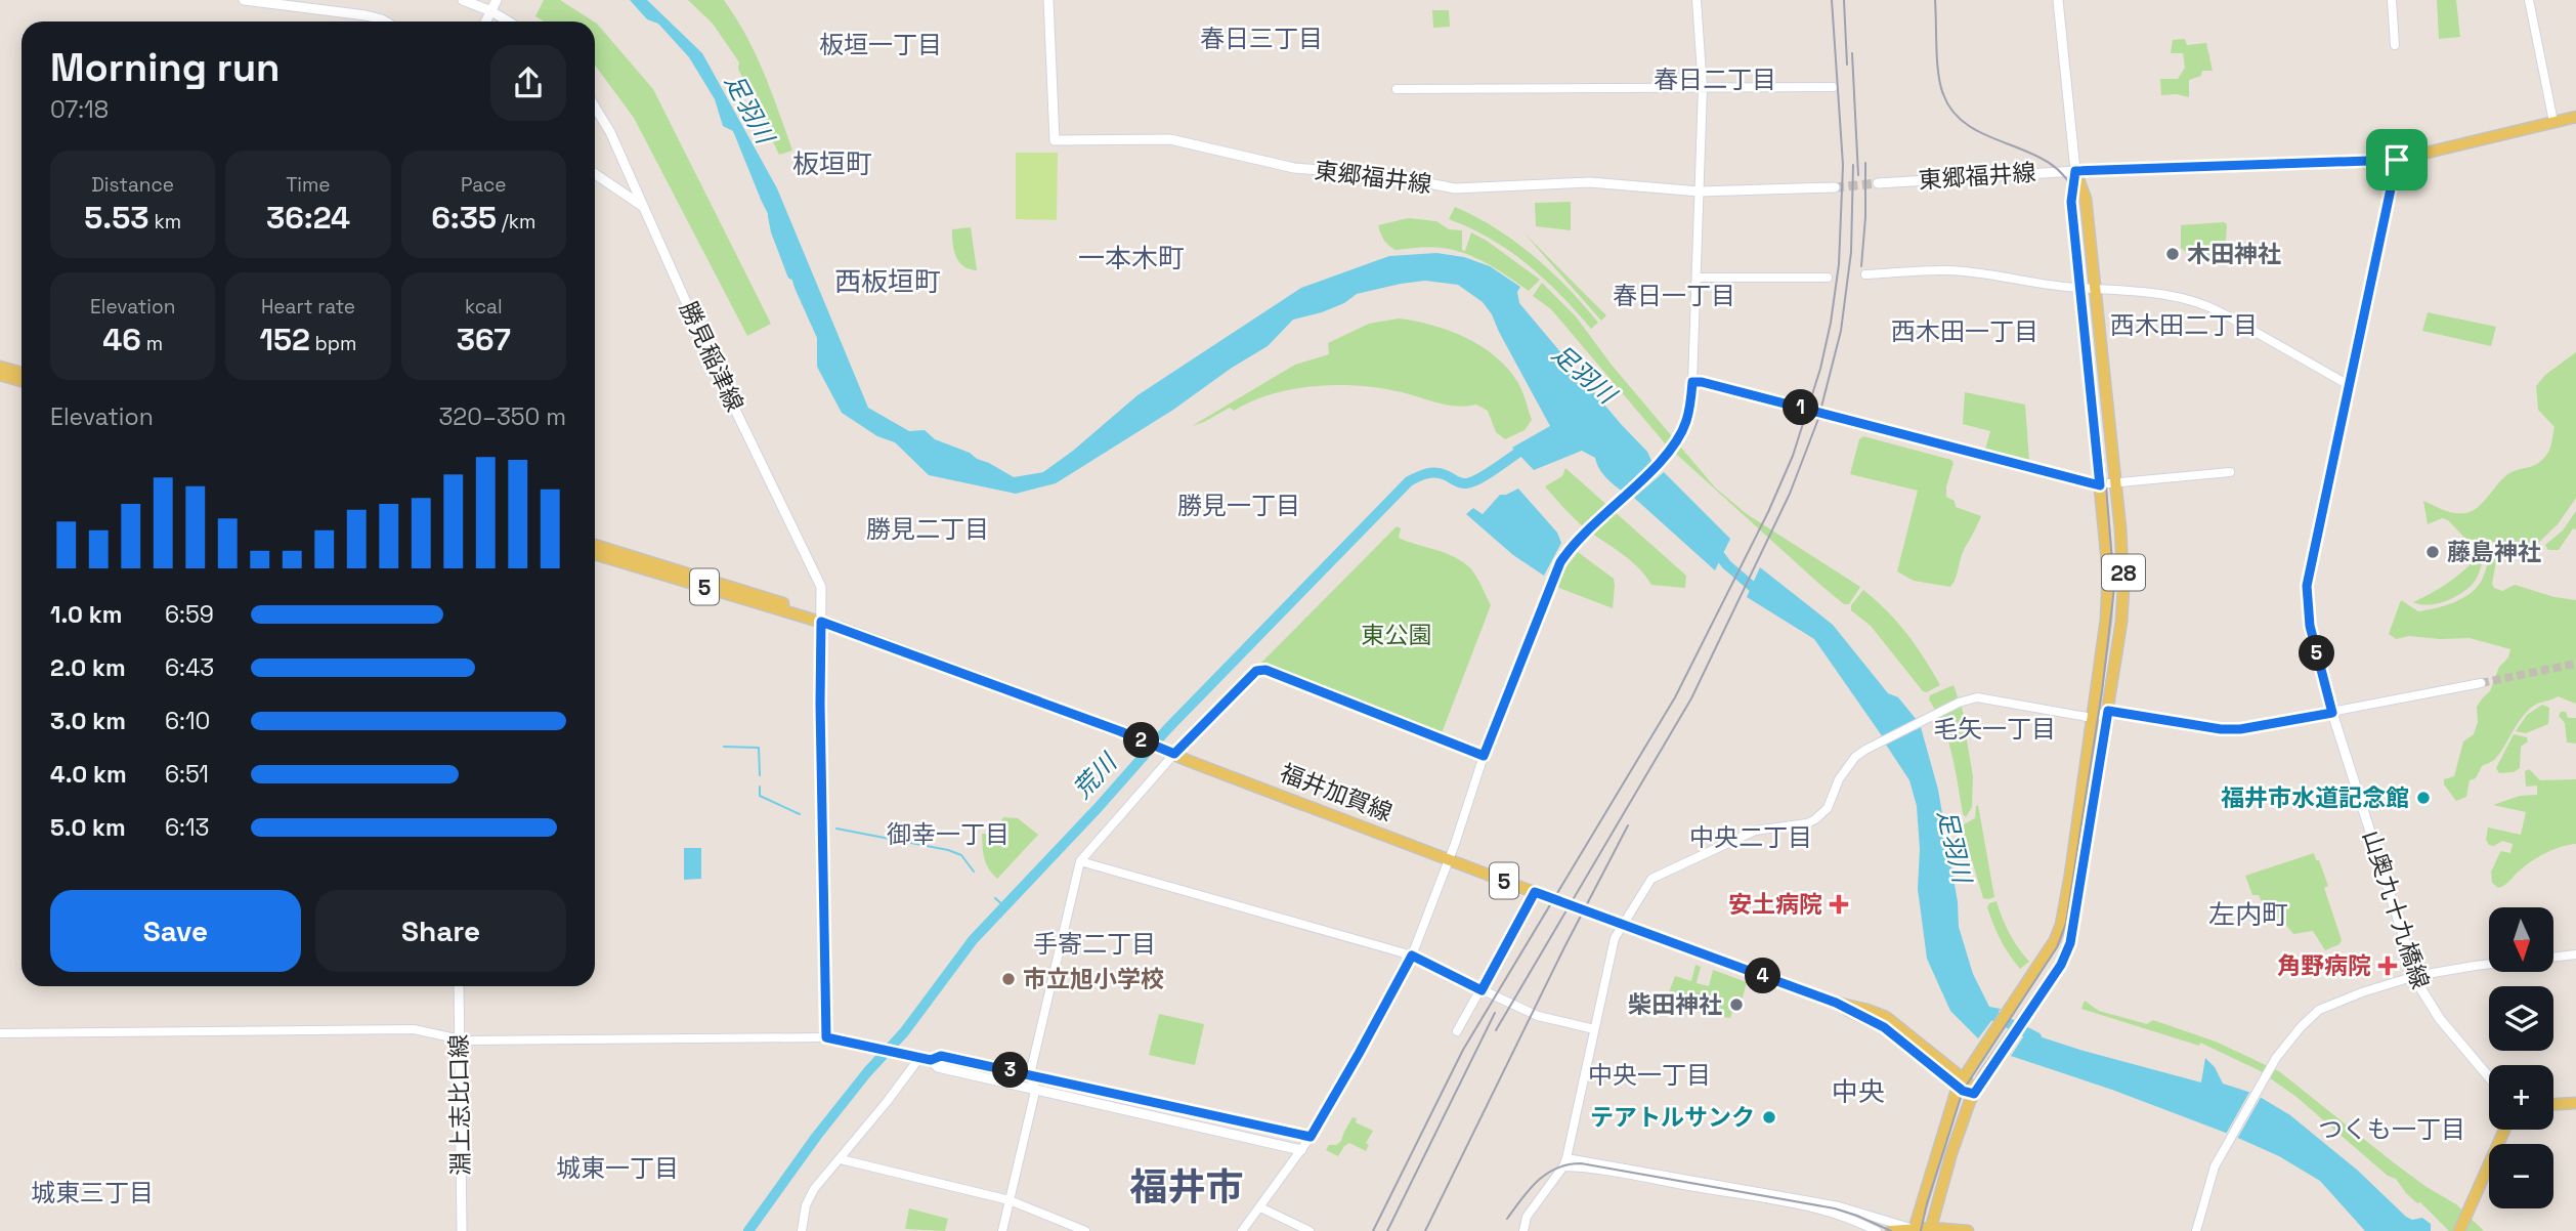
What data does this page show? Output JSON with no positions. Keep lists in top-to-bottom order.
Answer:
{
  "streets": {
    "main road": [
      "東郷福井線",
      "勝見稲津線",
      "28",
      "5",
      "福井加賀線",
      "山奥九十九橋線",
      "淵上志比口線"
    ]
  },
  "crossings": [
    ["東郷福井線", "28"],
    ["勝見稲津線", "福井加賀線"],
    ["28", "福井加賀線"]
  ],
  "districts": [
    "春日三丁目",
    "板垣一丁目",
    "春日二丁目",
    "板垣町",
    "一本木町",
    "西板垣町",
    "春日一丁目",
    "西木田二丁目",
    "西木田一丁目",
    "勝見一丁目",
    "勝見二丁目",
    "毛矢一丁目",
    "御幸一丁目",
    "中央二丁目",
    "左内町",
    "手寄二丁目",
    "中央一丁目",
    "中央",
    "つくも一丁目",
    "城東一丁目",
    "福井市",
    "城東三丁目"
  ],
  "water": ["足羽川", "荒川"],
  "parks": ["東公園"],
  "places": {
    "other": [
      "木田神社",
      "藤島神社",
      "福井市水道記念館",
      "市立旭小学校",
      "柴田神社",
      "テアトルサンク"
    ],
    "health": ["安土病院", "角野病院"]
  },
  "north": "bottom",
  "page": {
    "heading": ["Morning run", "07:18"],
    "stats": [
      ["Distance", "5.53 km"],
      ["Time", "36:24"],
      ["Pace", "6:35 /km"],
      ["Elevation", "46 m"],
      ["Heart rate", "152 bpm"],
      ["kcal", "367"]
    ],
    "chart": ["Elevation", "320–350 m"],
    "pins": [
      "1",
      "5",
      "2",
      "4",
      "3"
    ],
    "list": [
      {
        "name": "1.0 km",
        "note": "6:59"
      },
      {
        "name": "2.0 km",
        "note": "6:43"
      },
      {
        "name": "3.0 km",
        "note": "6:10"
      },
      {
        "name": "4.0 km",
        "note": "6:51"
      },
      {
        "name": "5.0 km",
        "note": "6:13"
      }
    ],
    "buttons": ["Save", "Share"],
    "map_buttons": ["+", "−"]
  }
}
